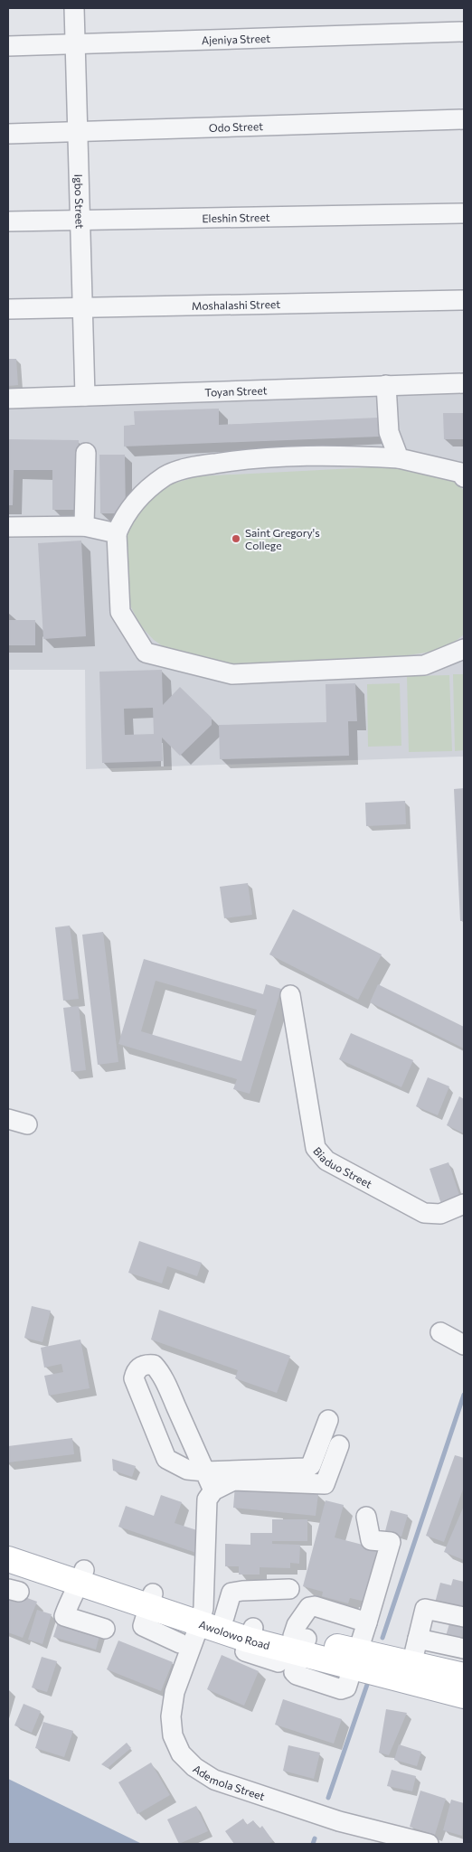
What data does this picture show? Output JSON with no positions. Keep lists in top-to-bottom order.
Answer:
{
  "streets": {
    "main road": ["Awolowo Road"],
    "street": [
      "Ajeniya Street",
      "Odo Street",
      "Igbo Street",
      "Eleshin Street",
      "Moshalashi Street",
      "Toyan Street",
      "Biaduo Street",
      "Ademola Street"
    ]
  },
  "crossings": [
    ["Ajeniya Street", "Igbo Street"],
    ["Odo Street", "Igbo Street"],
    ["Igbo Street", "Eleshin Street"],
    ["Igbo Street", "Moshalashi Street"],
    ["Igbo Street", "Toyan Street"],
    ["Awolowo Road", "Ademola Street"]
  ],
  "places": ["Saint Gregory's College"]
}
